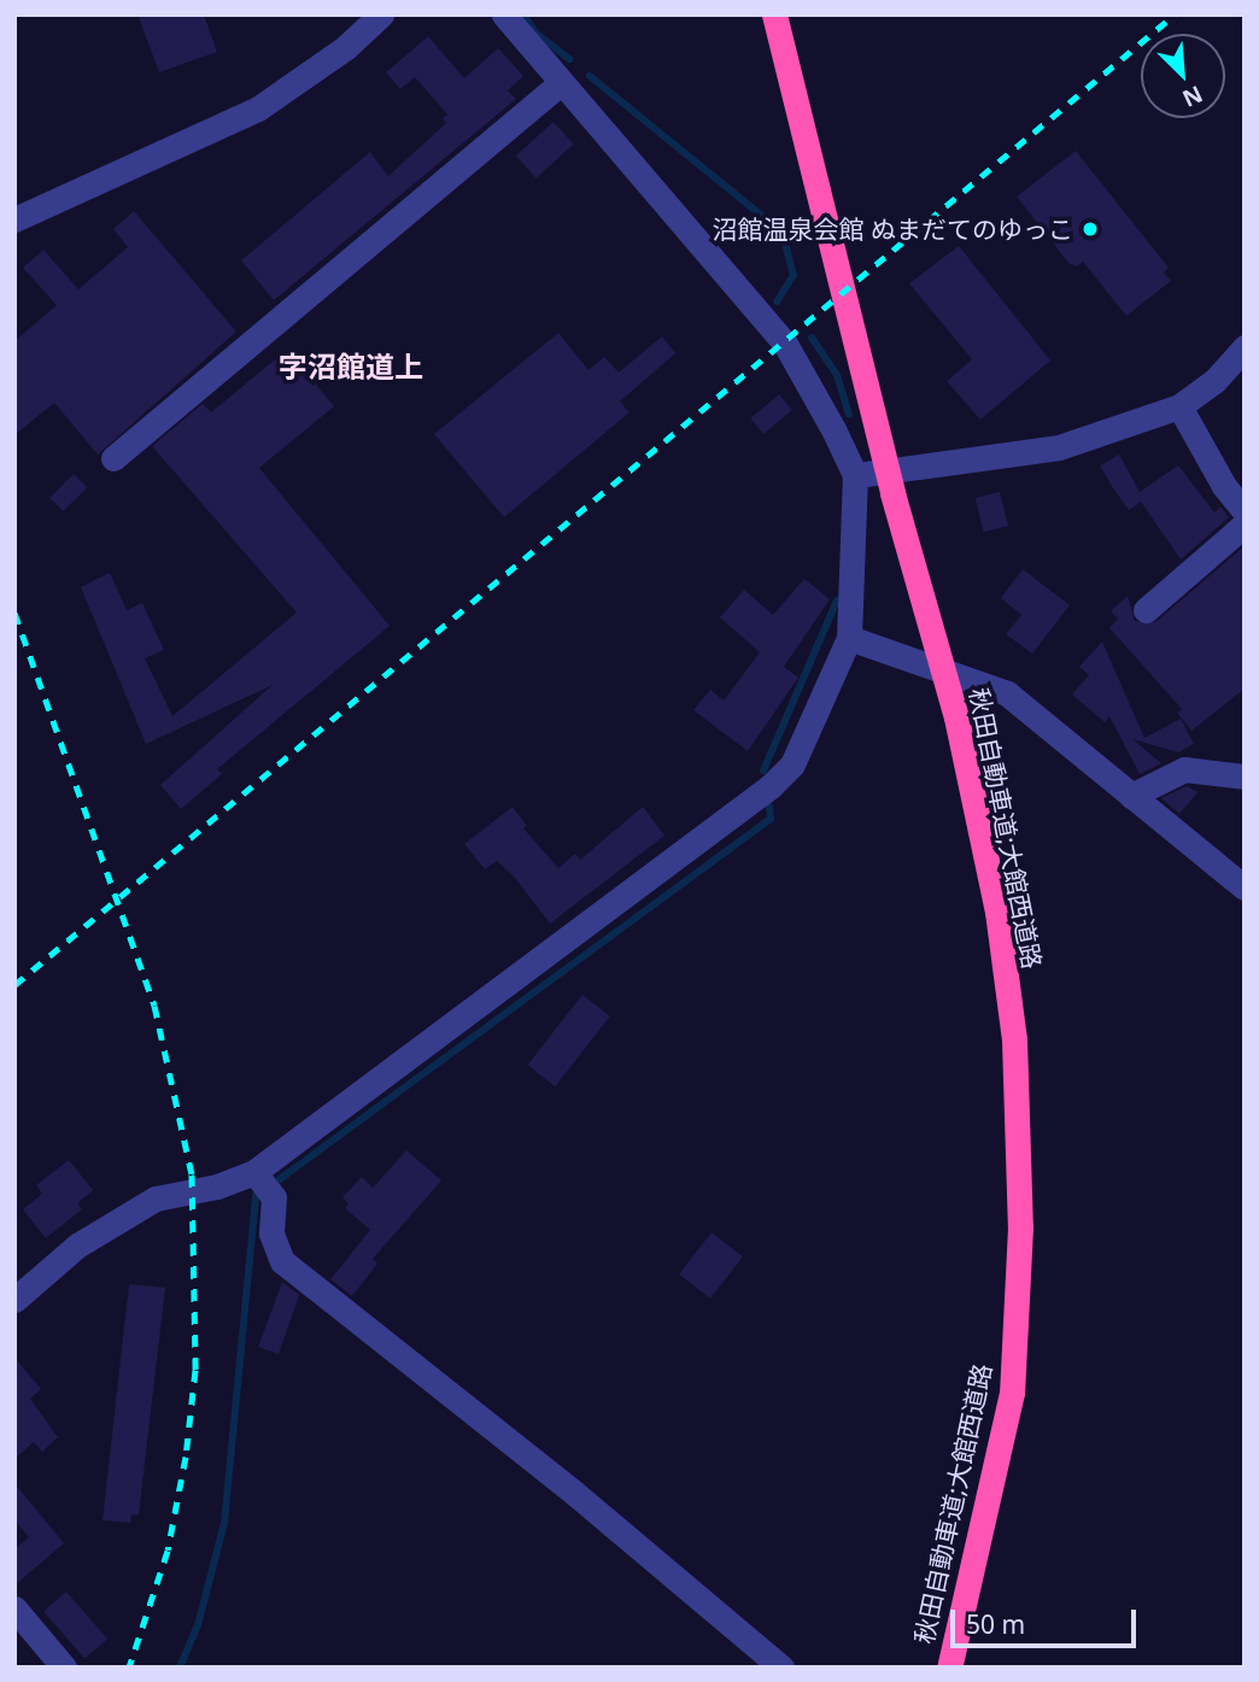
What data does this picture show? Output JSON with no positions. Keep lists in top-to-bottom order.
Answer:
{
  "streets": {
    "highway": ["秋田自動車道;大館西道路"]
  },
  "districts": ["字沼館道上"],
  "places": ["沼館温泉会館 ぬまだてのゆっこ"],
  "scale_bar": "50 m",
  "north": "bottom right"
}
